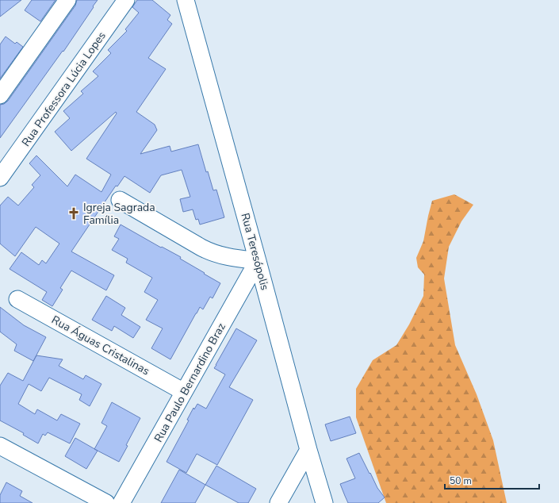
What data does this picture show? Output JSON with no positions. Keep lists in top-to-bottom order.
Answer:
{
  "streets": {
    "street": [
      "Rua Professora Lúcia Lopes",
      "Rua Teresópolis",
      "Rua Águas Cristalinas",
      "Rua Paulo Bernardino Braz"
    ]
  },
  "crossings": [
    ["Rua Teresópolis", "Rua Paulo Bernardino Braz"],
    ["Rua Águas Cristalinas", "Rua Paulo Bernardino Braz"]
  ],
  "places": {
    "church": ["Igreja Sagrada Família"]
  },
  "scale_bar": "50 m"
}
